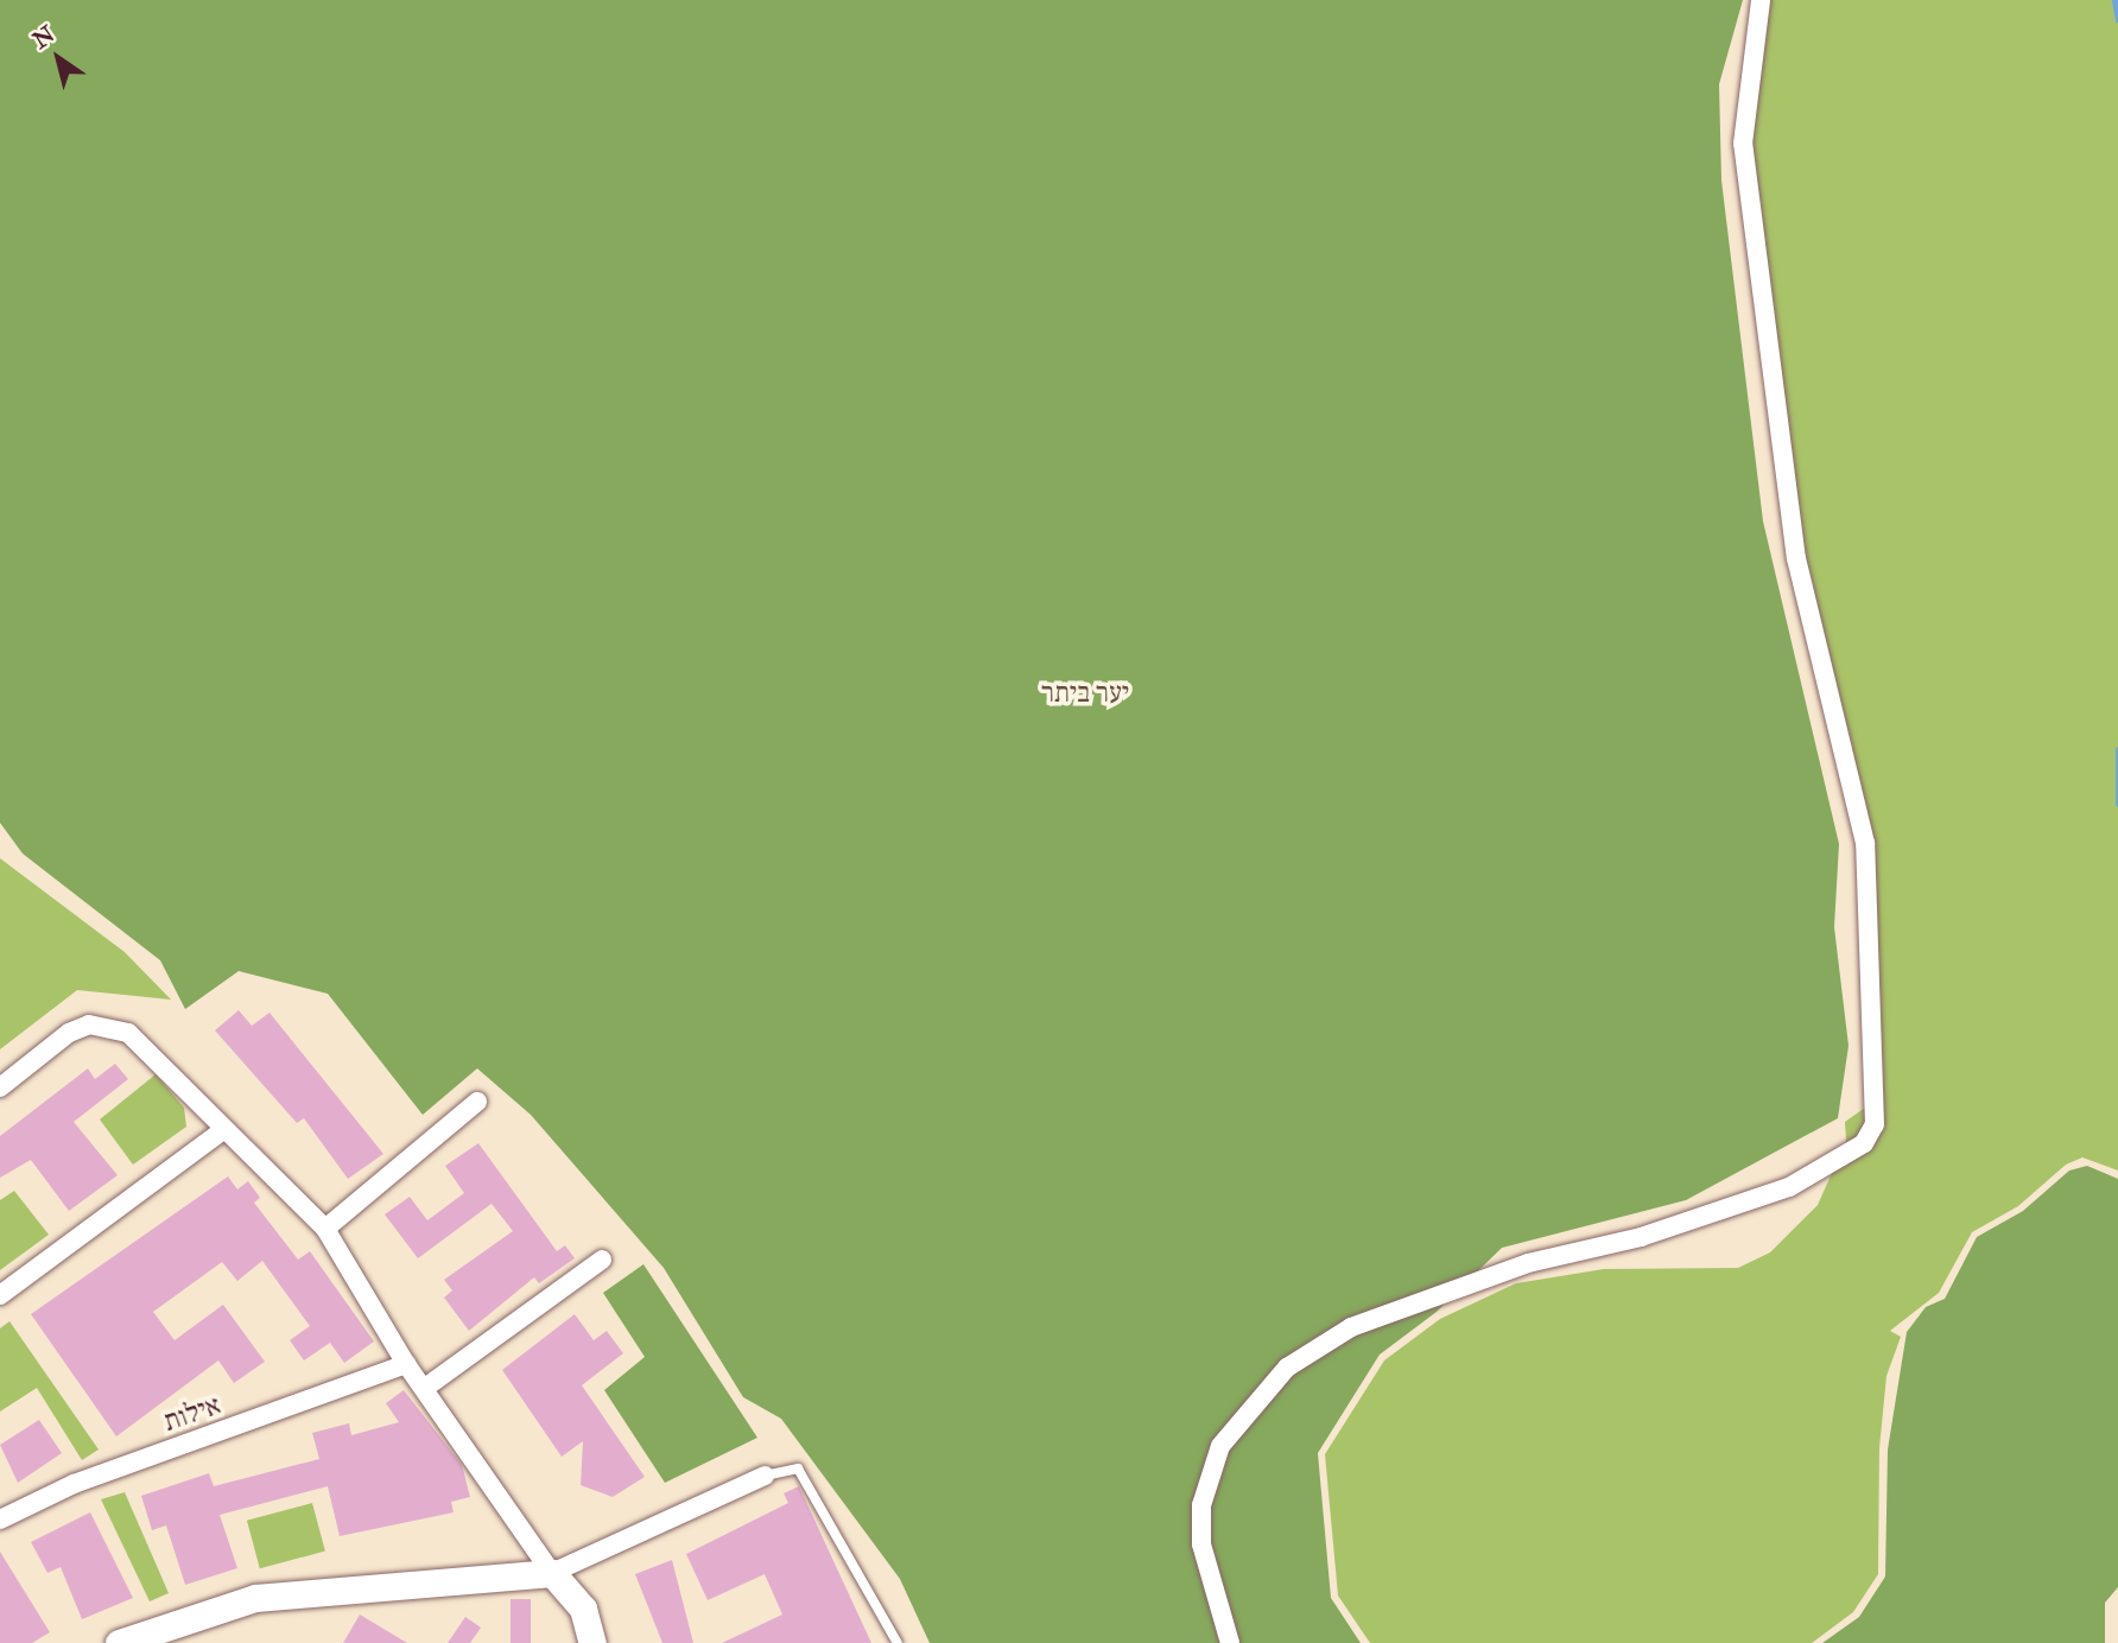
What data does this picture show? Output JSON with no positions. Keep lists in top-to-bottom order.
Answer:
{
  "streets": {
    "street": ["אילות"]
  },
  "parks": ["יער ביתר"],
  "north": "top left"
}
